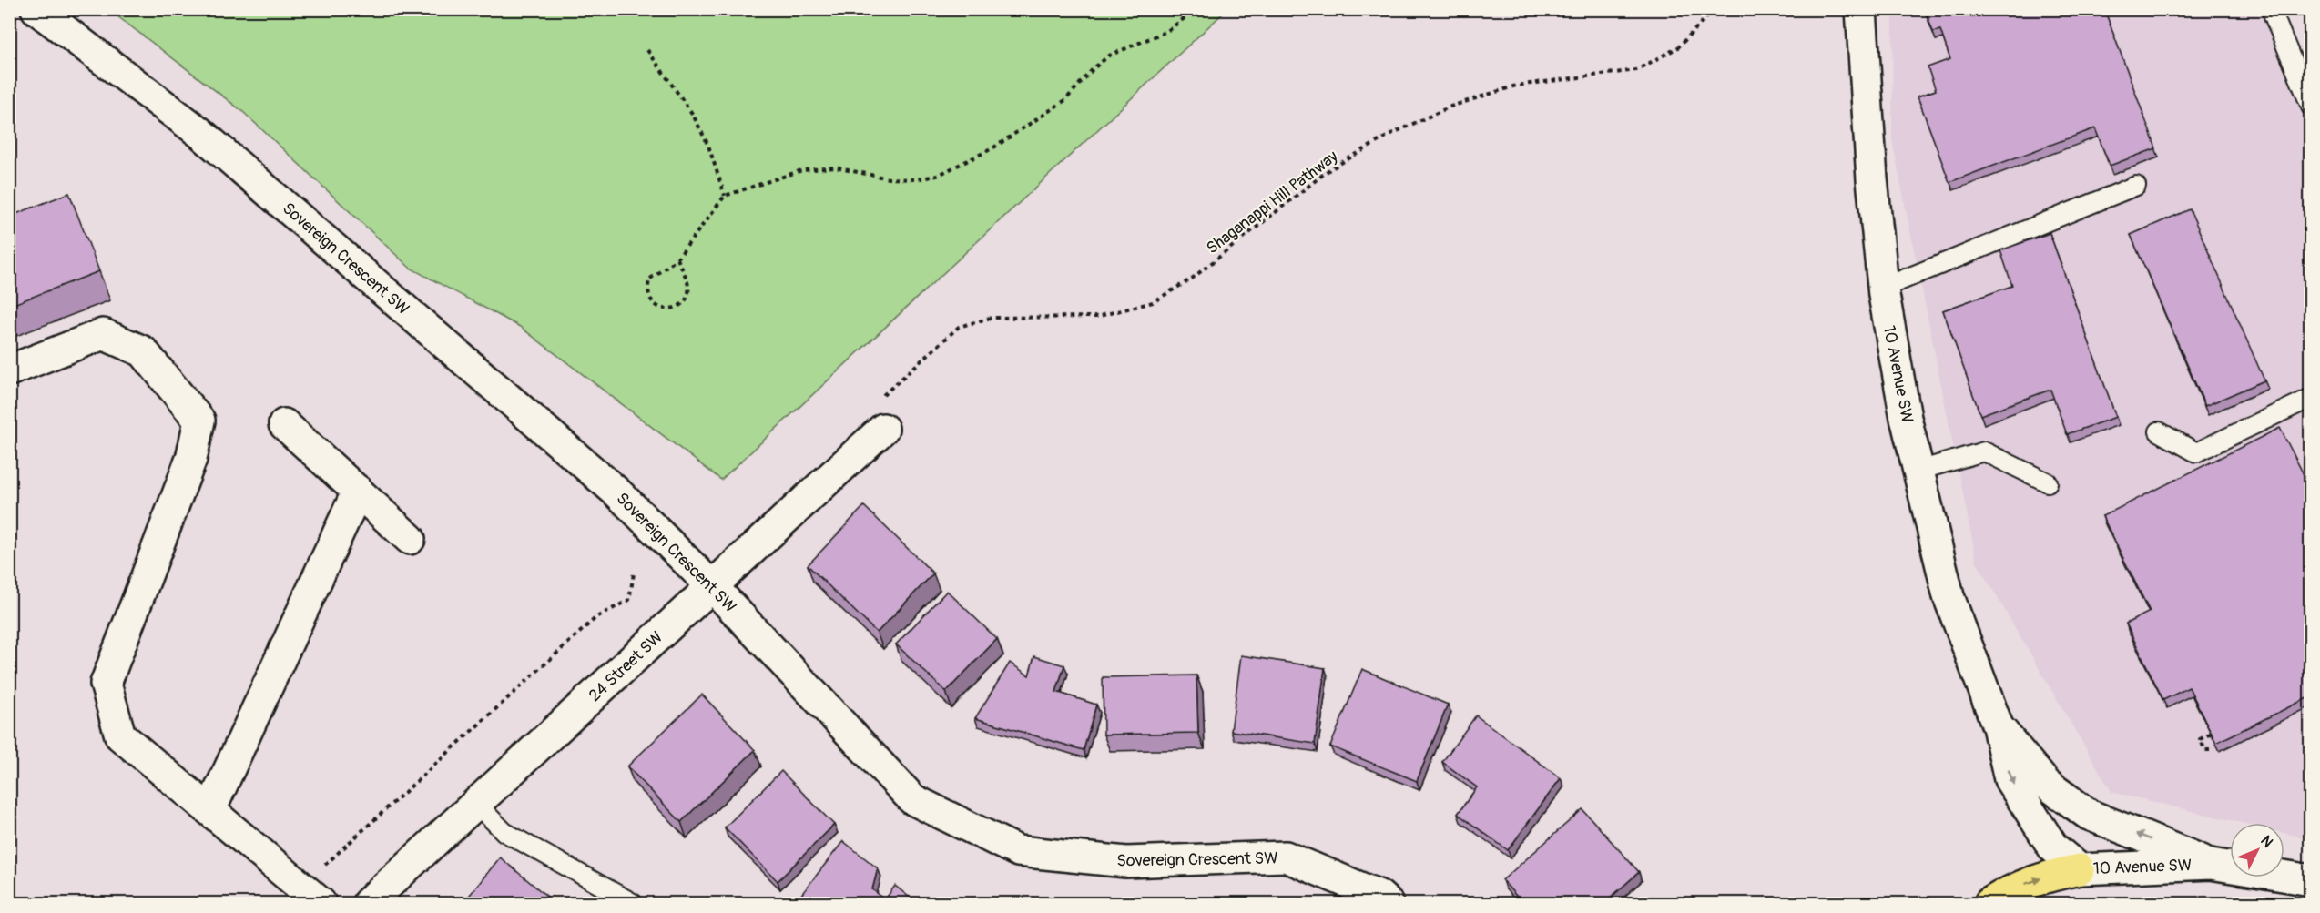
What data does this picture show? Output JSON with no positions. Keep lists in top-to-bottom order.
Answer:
{
  "streets": {
    "street": ["Sovereign Crescent SW", "10 Avenue SW", "24 Street SW"],
    "path": ["Shaganappi Hill Pathway"]
  },
  "crossings": [
    ["Shaganappi Hill Pathway", "24 Street SW"],
    ["Sovereign Crescent SW", "24 Street SW"]
  ],
  "north": "top right"
}
